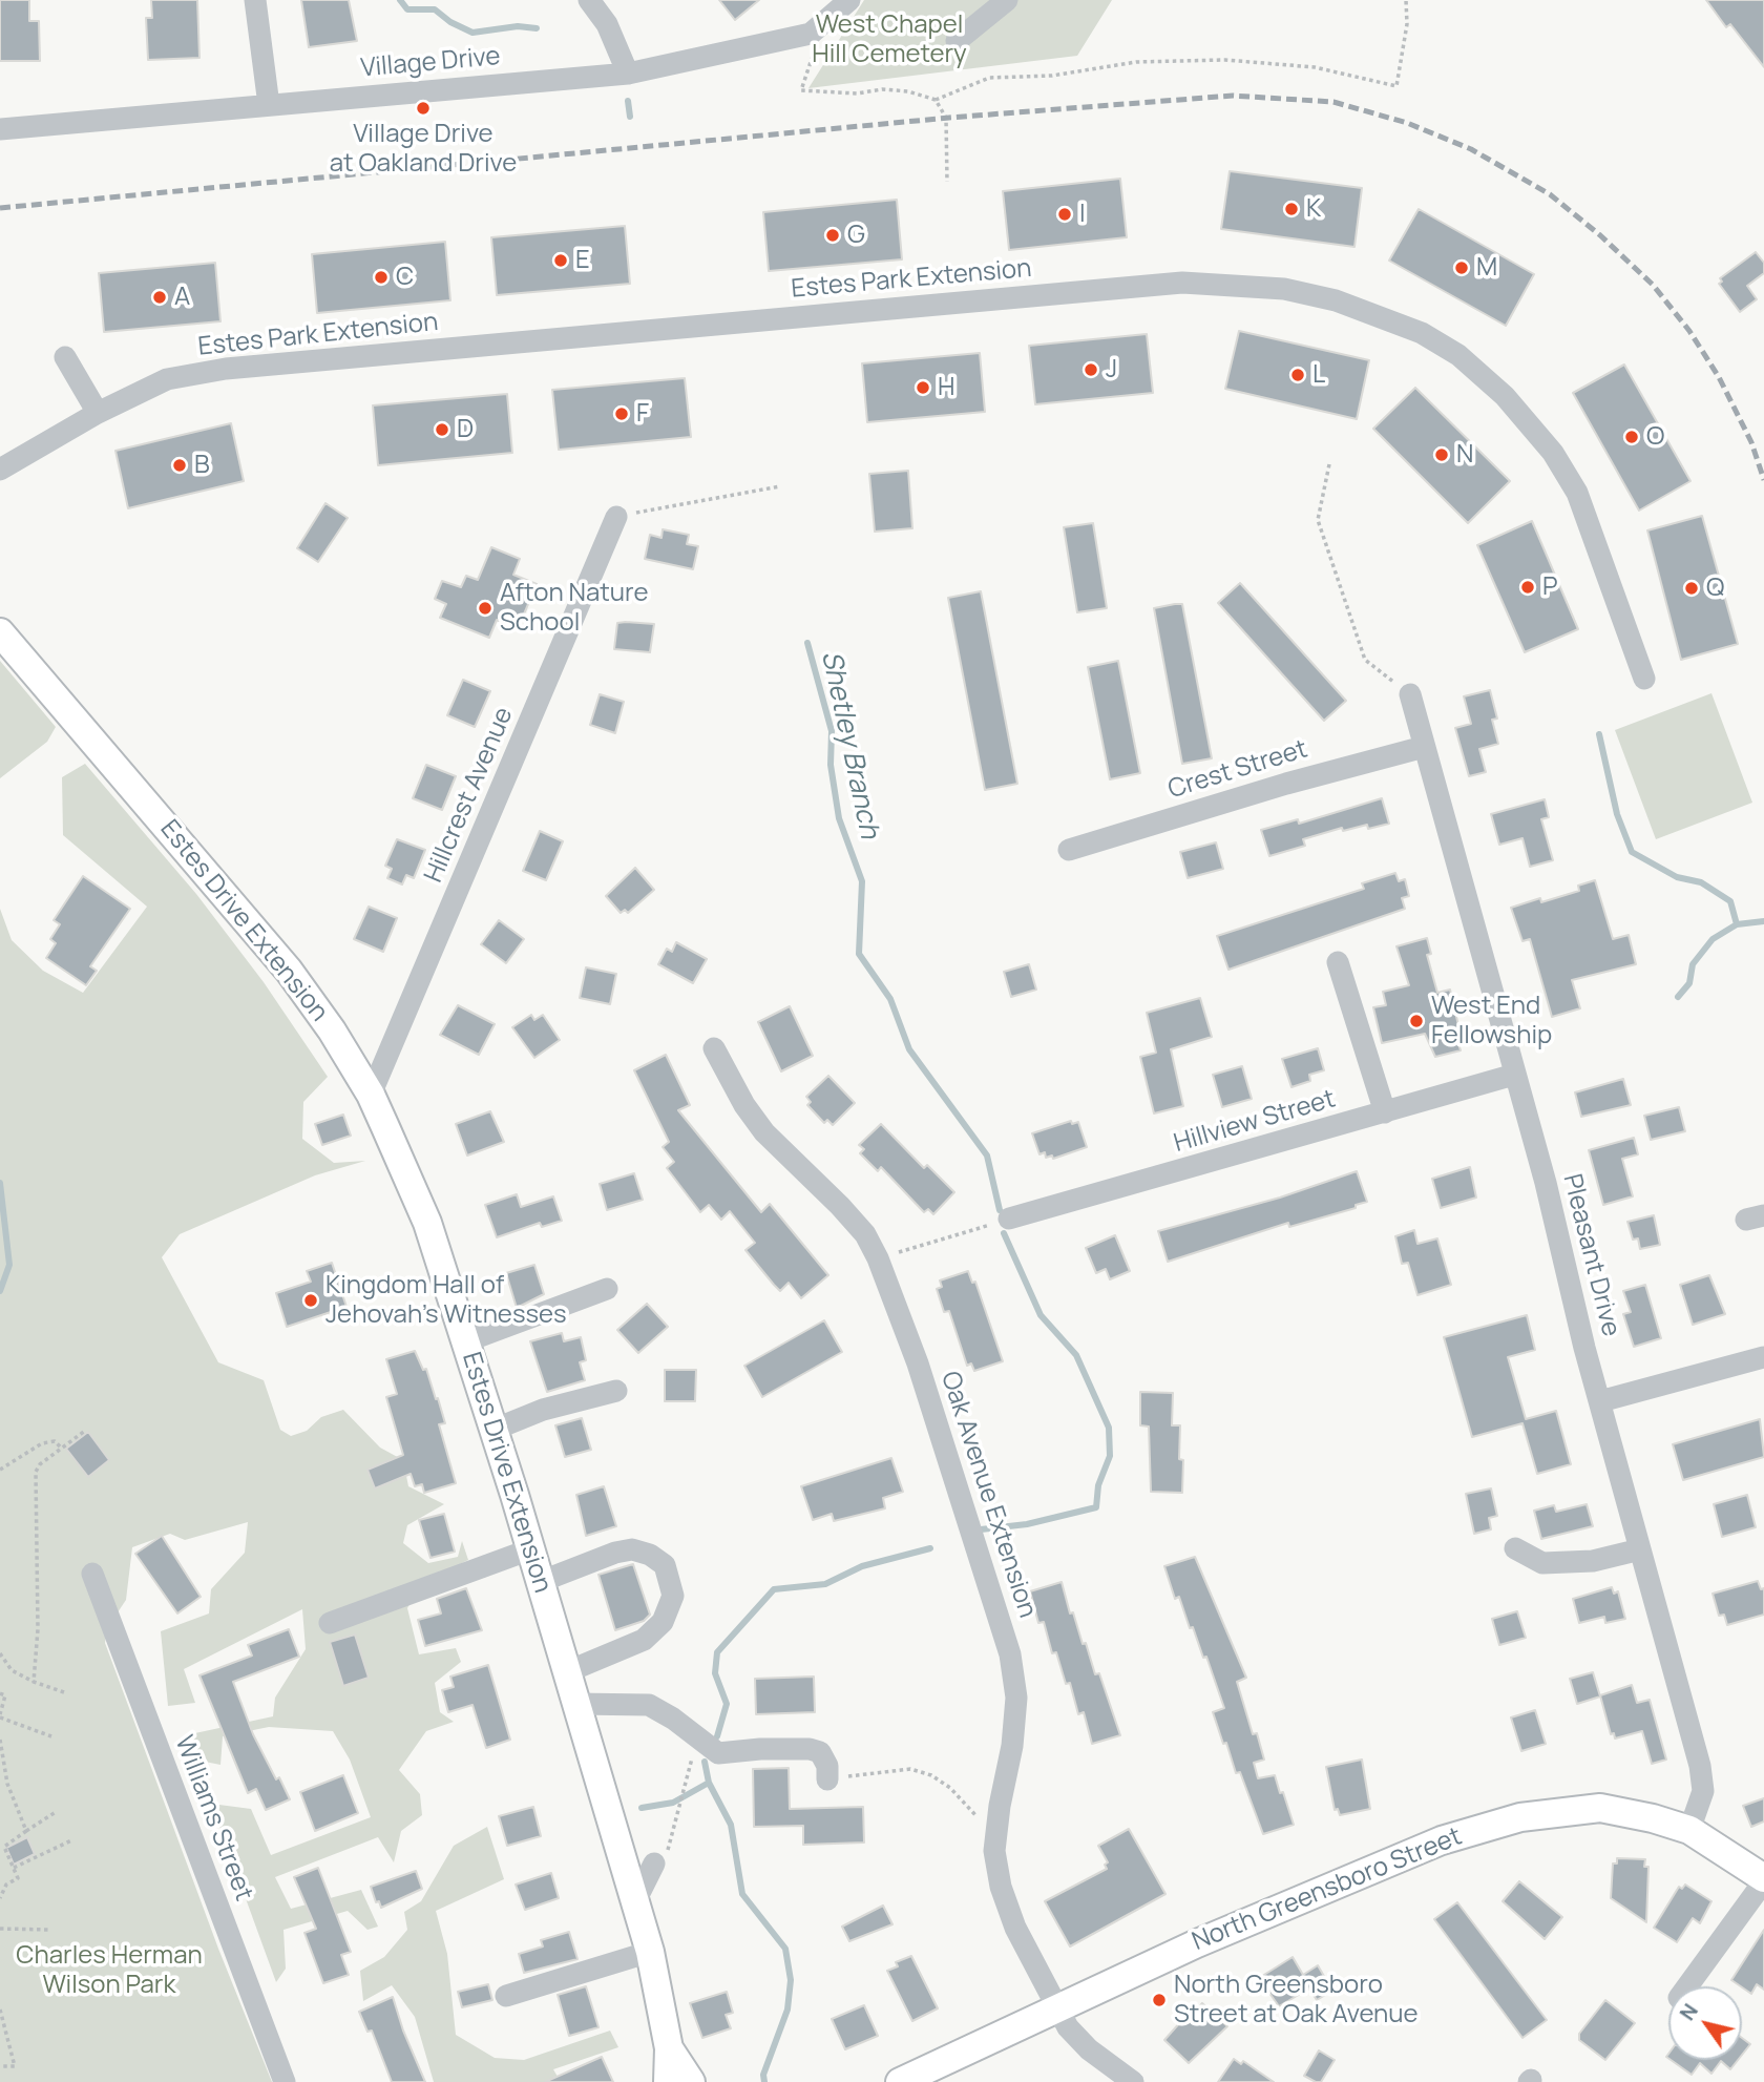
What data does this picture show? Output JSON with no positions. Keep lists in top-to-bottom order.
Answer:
{
  "streets": {
    "main road": ["Estes Drive Extension", "North Greensboro Street"],
    "street": [
      "Village Drive",
      "Estes Park Extension",
      "Crest Street",
      "Hillcrest Avenue",
      "Hillview Street",
      "Pleasant Drive",
      "Oak Avenue Extension",
      "Williams Street"
    ]
  },
  "crossings": [
    ["Crest Street", "Pleasant Drive"],
    ["Hillcrest Avenue", "Estes Drive Extension"],
    ["Hillview Street", "Pleasant Drive"],
    ["Pleasant Drive", "North Greensboro Street"],
    ["Oak Avenue Extension", "North Greensboro Street"]
  ],
  "water": ["Shetley Branch"],
  "parks": ["West Chapel Hill Cemetery", "Charles Herman Wilson Park"],
  "places": [
    "Village Drive at Oakland Drive",
    "K",
    "I",
    "G",
    "E",
    "M",
    "C",
    "A",
    "J",
    "L",
    "H",
    "F",
    "D",
    "O",
    "N",
    "B",
    "P",
    "Q",
    "Afton Nature School",
    "West End Fellowship",
    "Kingdom Hall of Jehovah’s Witnesses",
    "North Greensboro Street at Oak Avenue"
  ],
  "north": "top left"
}
